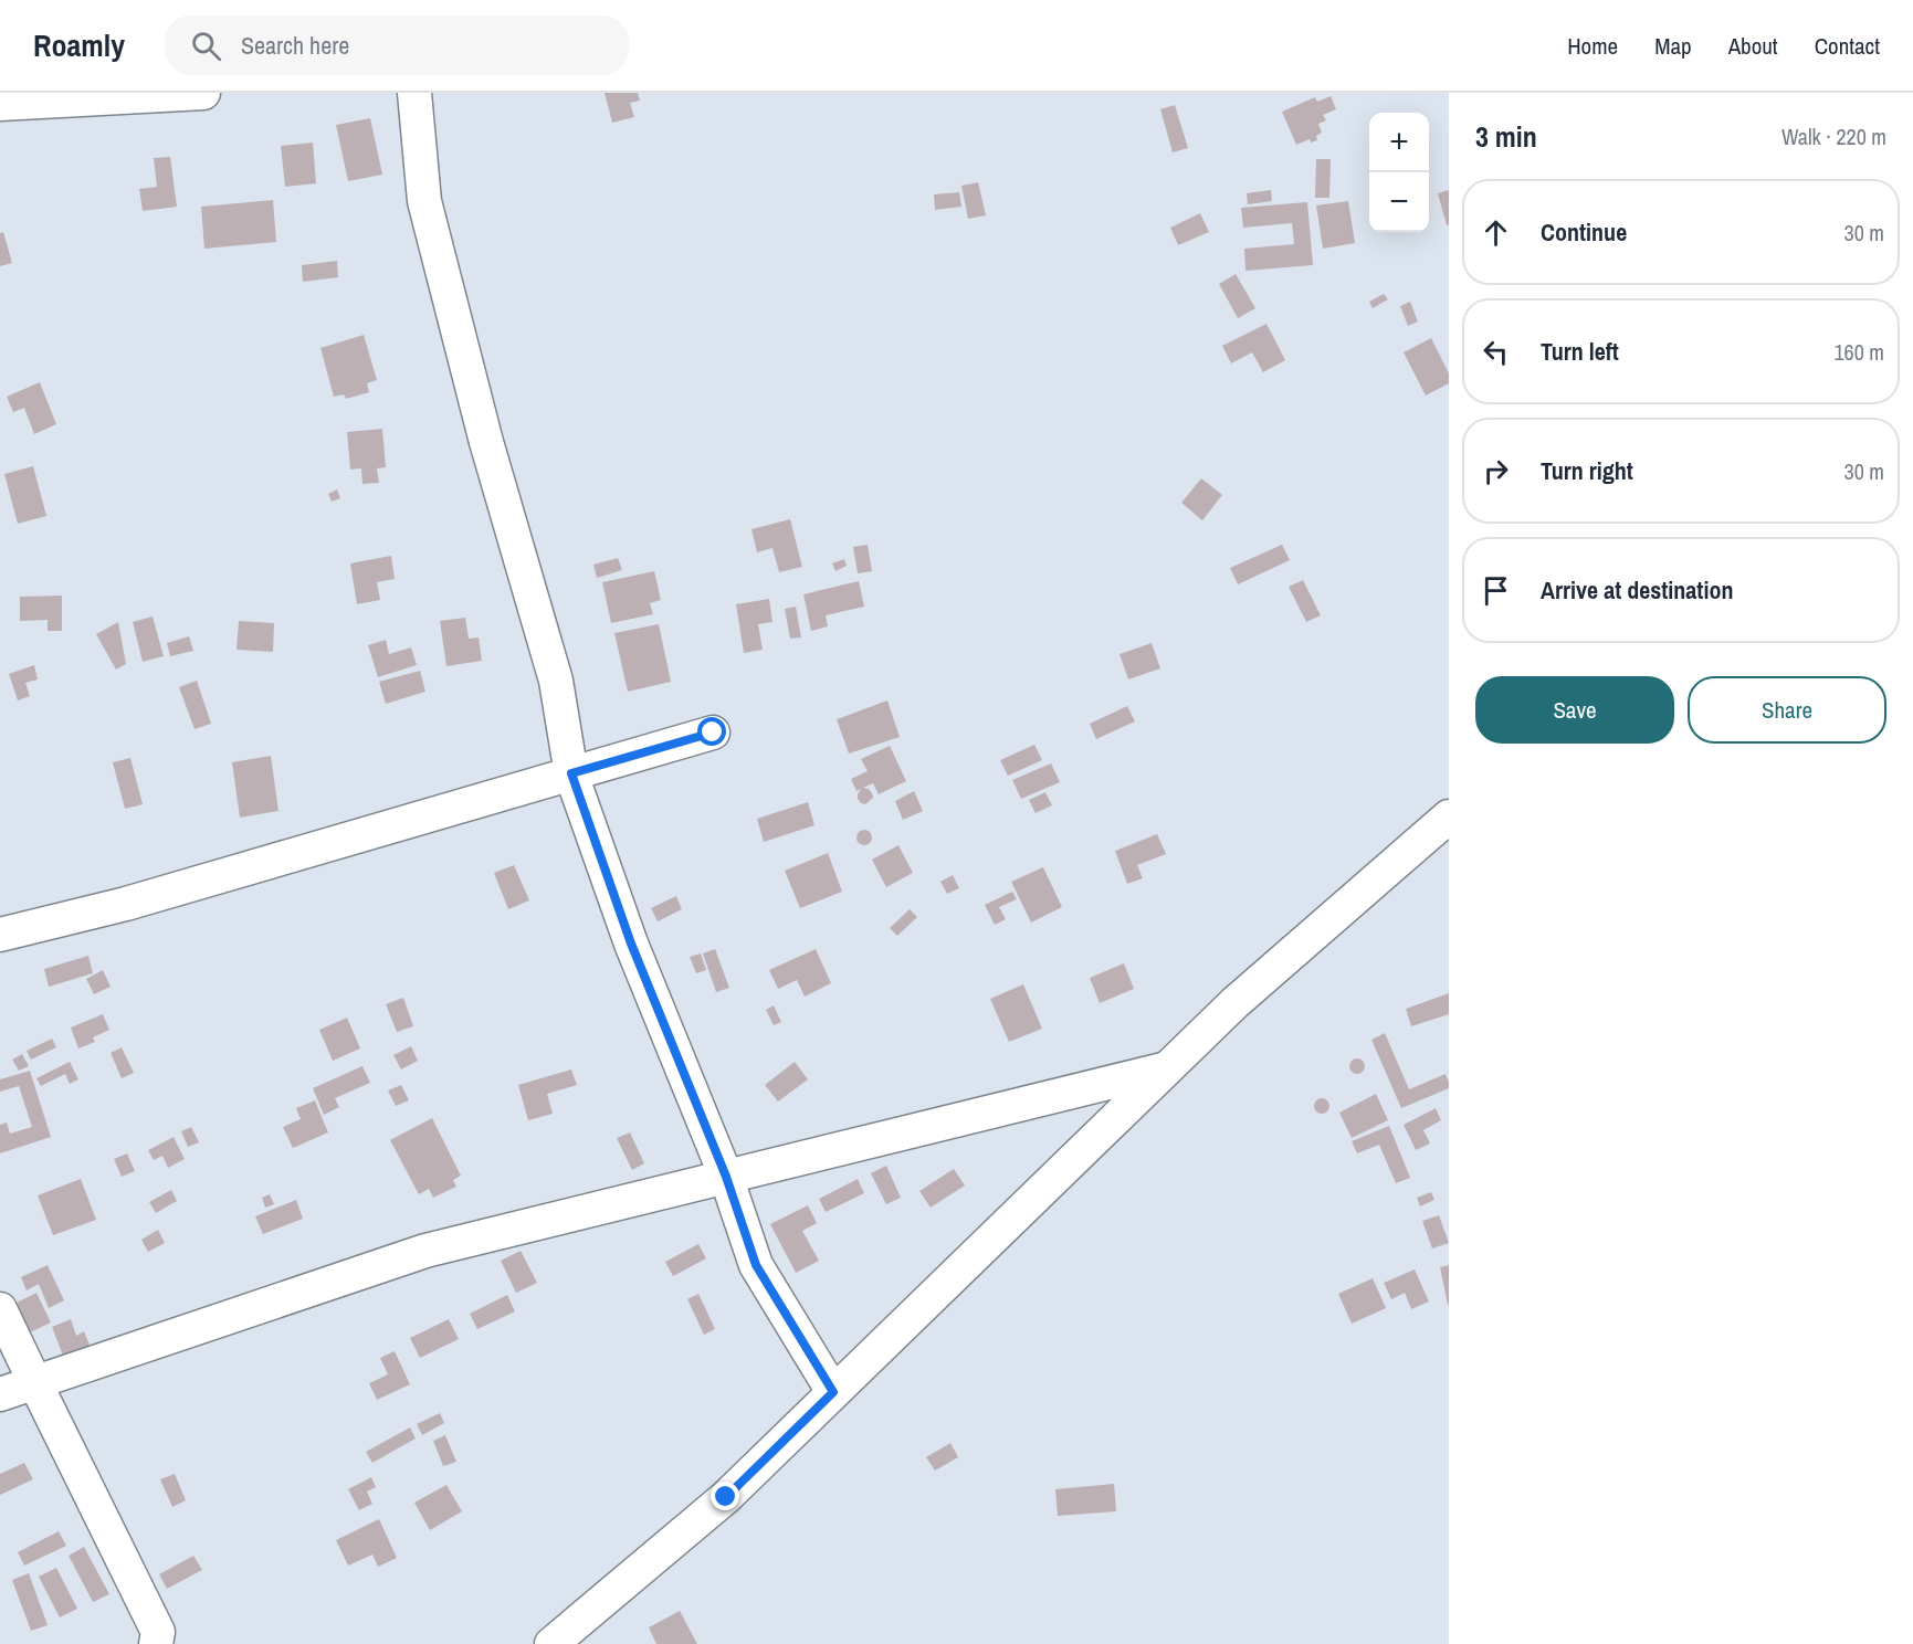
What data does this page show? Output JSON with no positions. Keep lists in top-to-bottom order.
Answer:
{
  "page": {
    "header": "Roamly",
    "search": "Search here",
    "nav": [
      "Home",
      "Map",
      "About",
      "Contact"
    ],
    "heading": ["3 min", "Walk · 220 m"],
    "map_buttons": ["+", "−"],
    "list": [
      ["Continue", "30 m"],
      ["Turn left", "160 m"],
      ["Turn right", "30 m"],
      "Arrive at destination"
    ],
    "buttons": ["Save", "Share"]
  }
}
